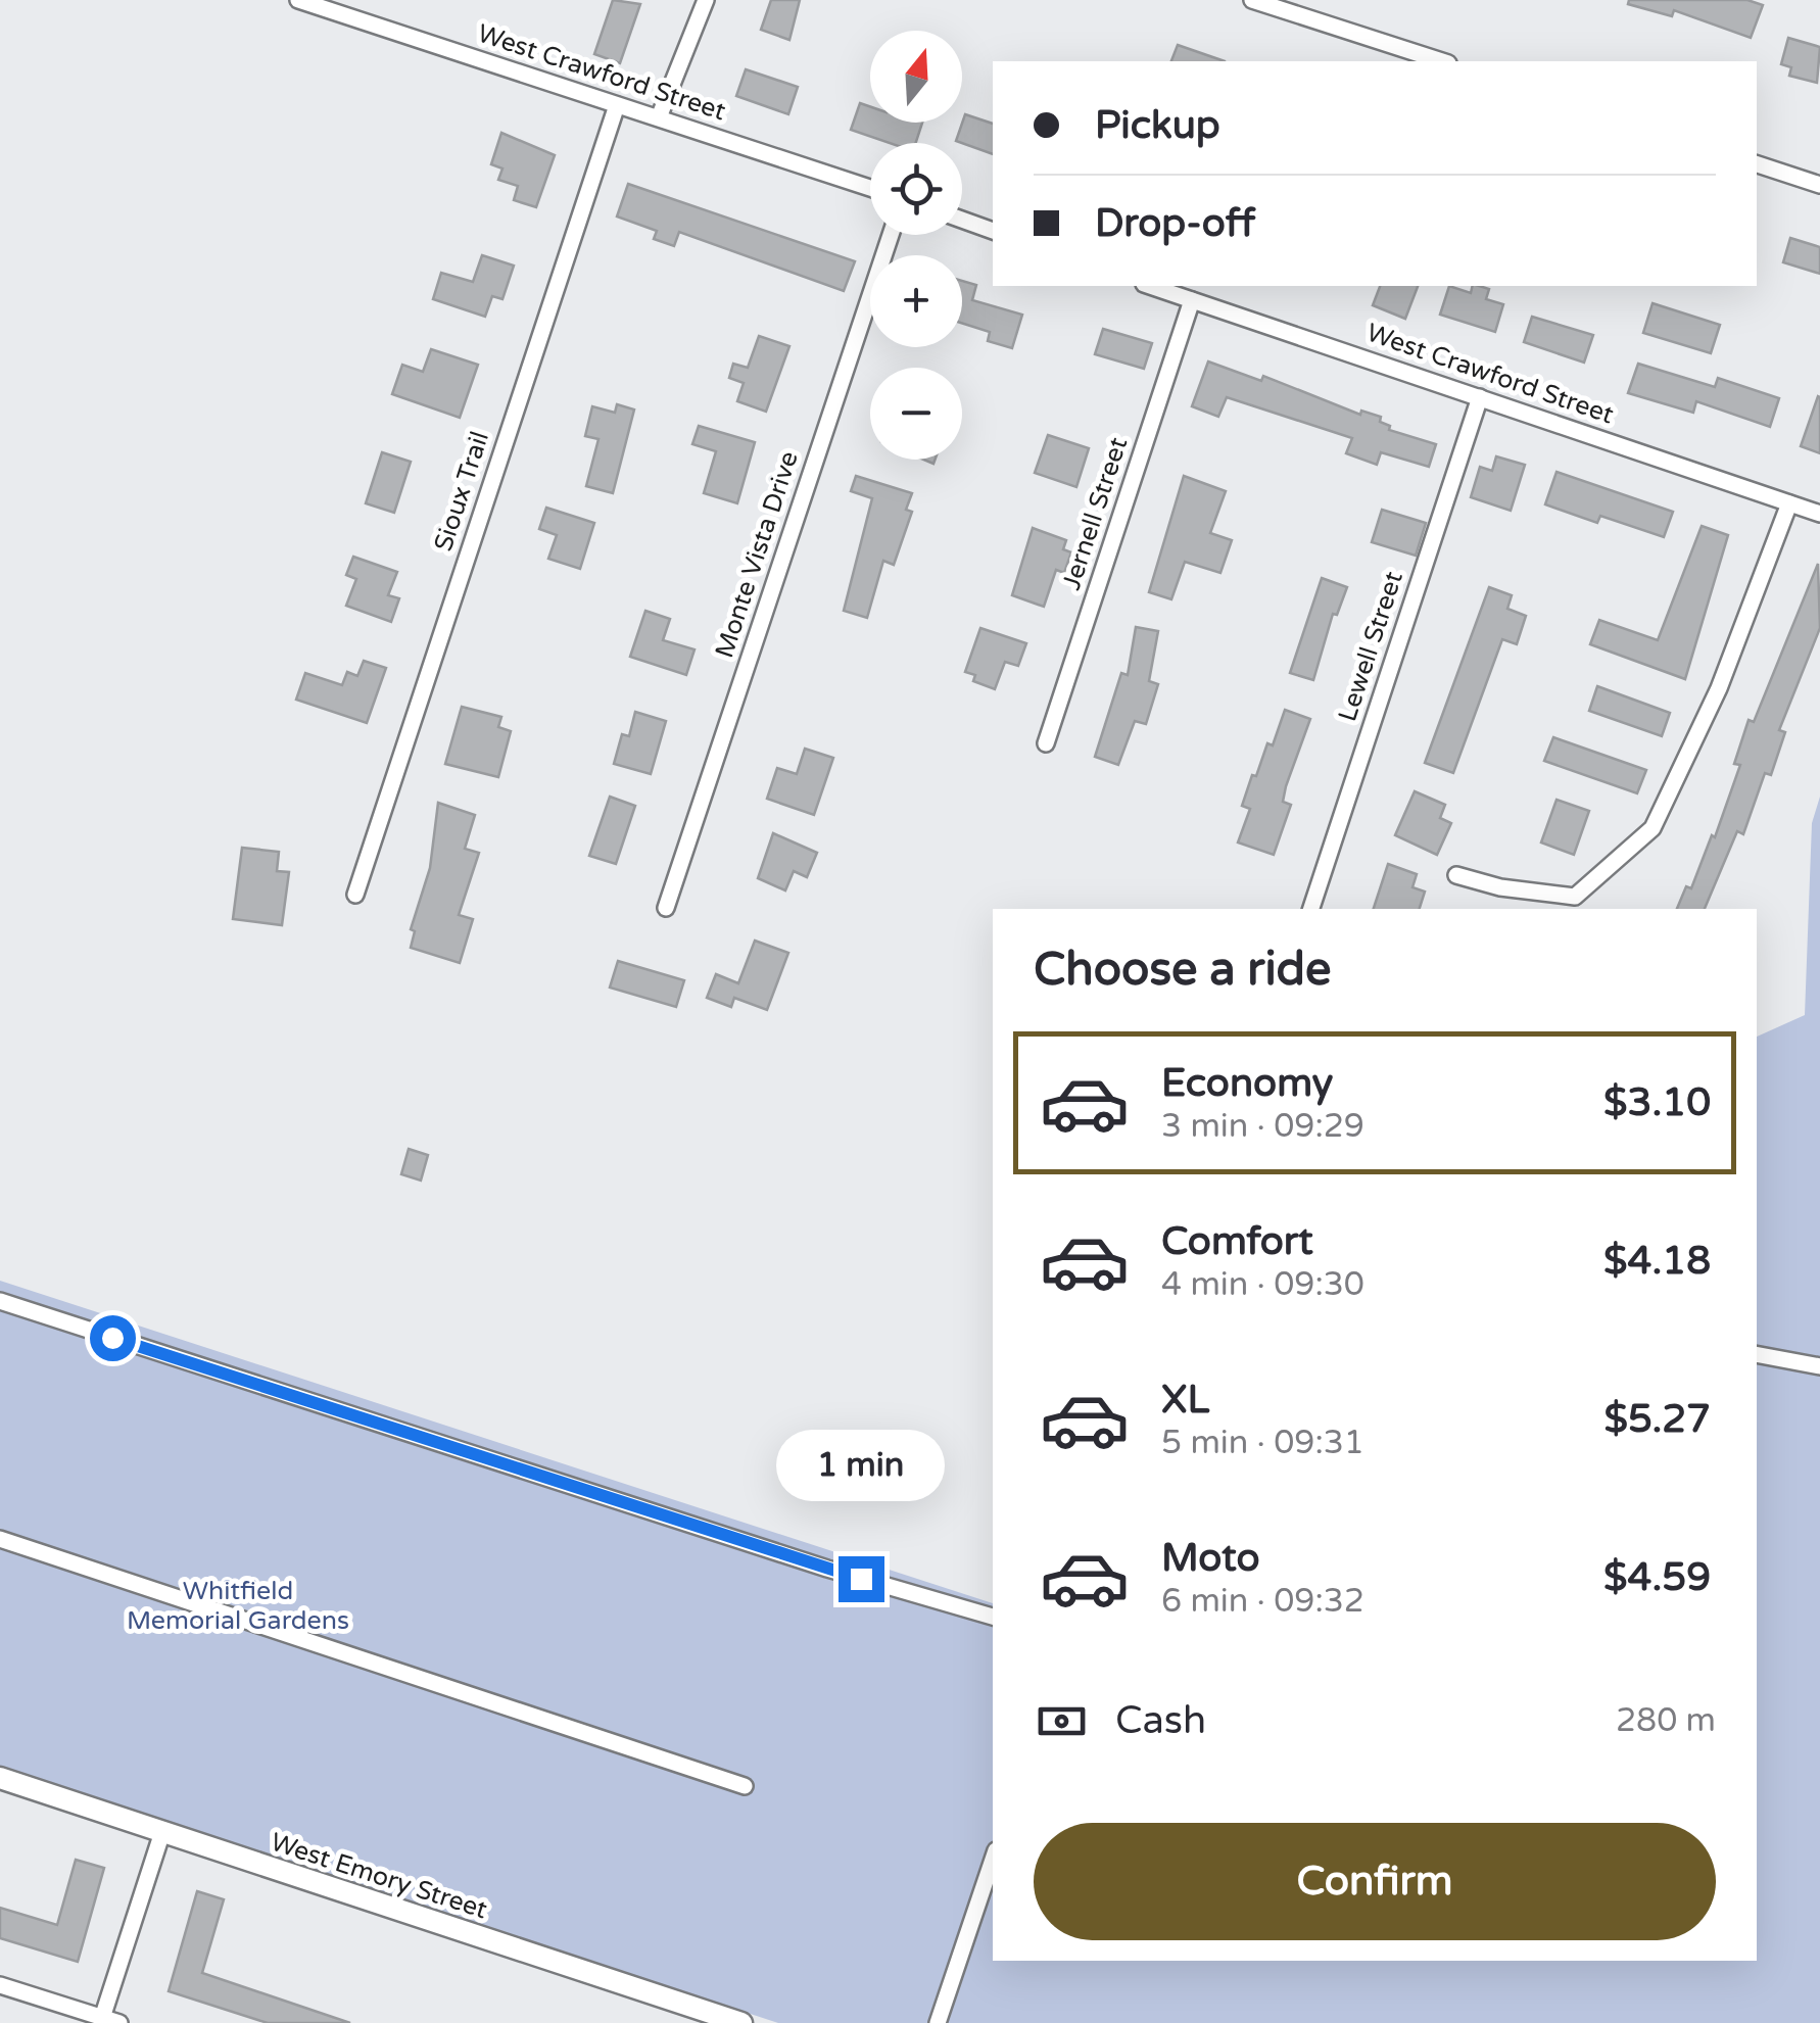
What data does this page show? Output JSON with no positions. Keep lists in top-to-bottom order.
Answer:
{
  "streets": {
    "street": [
      "West Crawford Street",
      "Sioux Trail",
      "Jernell Street",
      "Monte Vista Drive",
      "Lewell Street",
      "West Emory Street"
    ]
  },
  "crossings": [
    ["West Crawford Street", "Sioux Trail"],
    ["West Crawford Street", "Jernell Street"],
    ["West Crawford Street", "Lewell Street"]
  ],
  "parks": ["Whitfield Memorial Gardens"],
  "north": "top",
  "page": {
    "map_buttons": ["+", "−"],
    "banner": ["Pickup", "Drop-off"],
    "heading": "Choose a ride",
    "list": [
      {
        "name": "Economy",
        "note": "3 min · 09:29",
        "value": "$3.10"
      },
      {
        "name": "Comfort",
        "note": "4 min · 09:30",
        "value": "$4.18"
      },
      {
        "name": "XL",
        "note": "5 min · 09:31",
        "value": "$5.27"
      },
      {
        "name": "Moto",
        "note": "6 min · 09:32",
        "value": "$4.59"
      }
    ],
    "bubble": "1 min",
    "pay": ["Cash", "280 m"],
    "buttons": "Confirm"
  }
}
